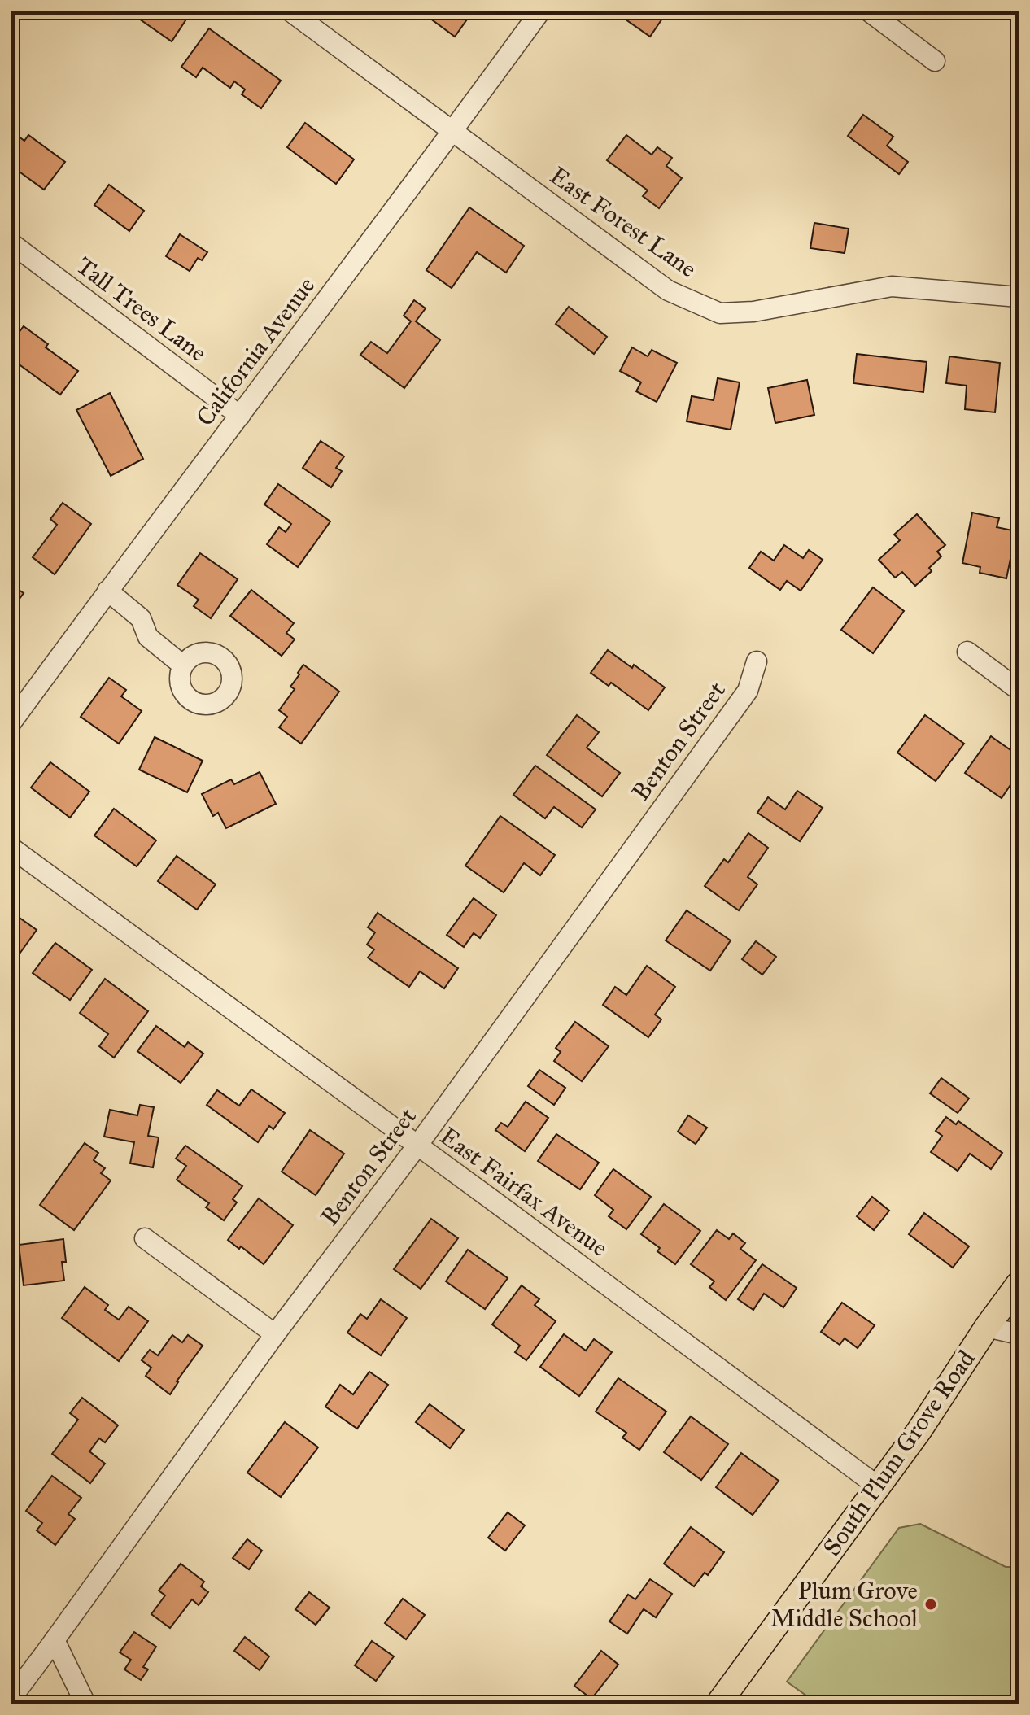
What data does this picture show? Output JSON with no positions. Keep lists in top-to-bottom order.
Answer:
{
  "streets": {
    "main road": ["South Plum Grove Road"],
    "street": [
      "East Forest Lane",
      "Tall Trees Lane",
      "California Avenue",
      "Benton Street",
      "East Fairfax Avenue"
    ]
  },
  "crossings": [
    ["East Forest Lane", "California Avenue"],
    ["Tall Trees Lane", "California Avenue"],
    ["Benton Street", "East Fairfax Avenue"],
    ["East Fairfax Avenue", "South Plum Grove Road"]
  ],
  "places": ["Plum Grove Middle School"]
}
